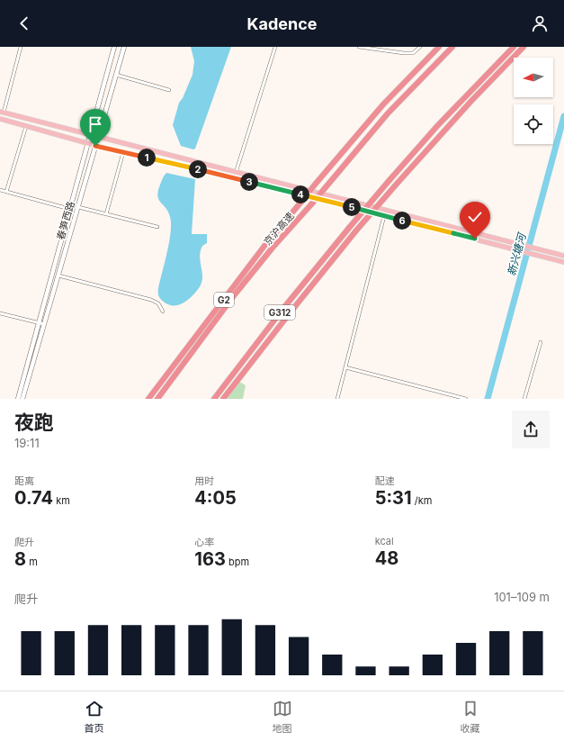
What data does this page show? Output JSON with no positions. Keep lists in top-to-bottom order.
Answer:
{
  "streets": {
    "highway": ["京沪高速", "G2", "G312"],
    "main road": ["春笋西路"]
  },
  "water": ["新兴塘河"],
  "north": "left",
  "page": {
    "header": "Kadence",
    "pins": [
      "1",
      "2",
      "3",
      "4",
      "5",
      "6"
    ],
    "heading": ["夜跑", "19:11"],
    "stats": [
      ["距离", "0.74 km"],
      ["用时", "4:05"],
      ["配速", "5:31 /km"],
      ["爬升", "8 m"],
      ["心率", "163 bpm"],
      ["kcal", "48"]
    ],
    "chart": ["爬升", "101–109 m"],
    "tabs": ["首页", "地图", "收藏"]
  }
}
